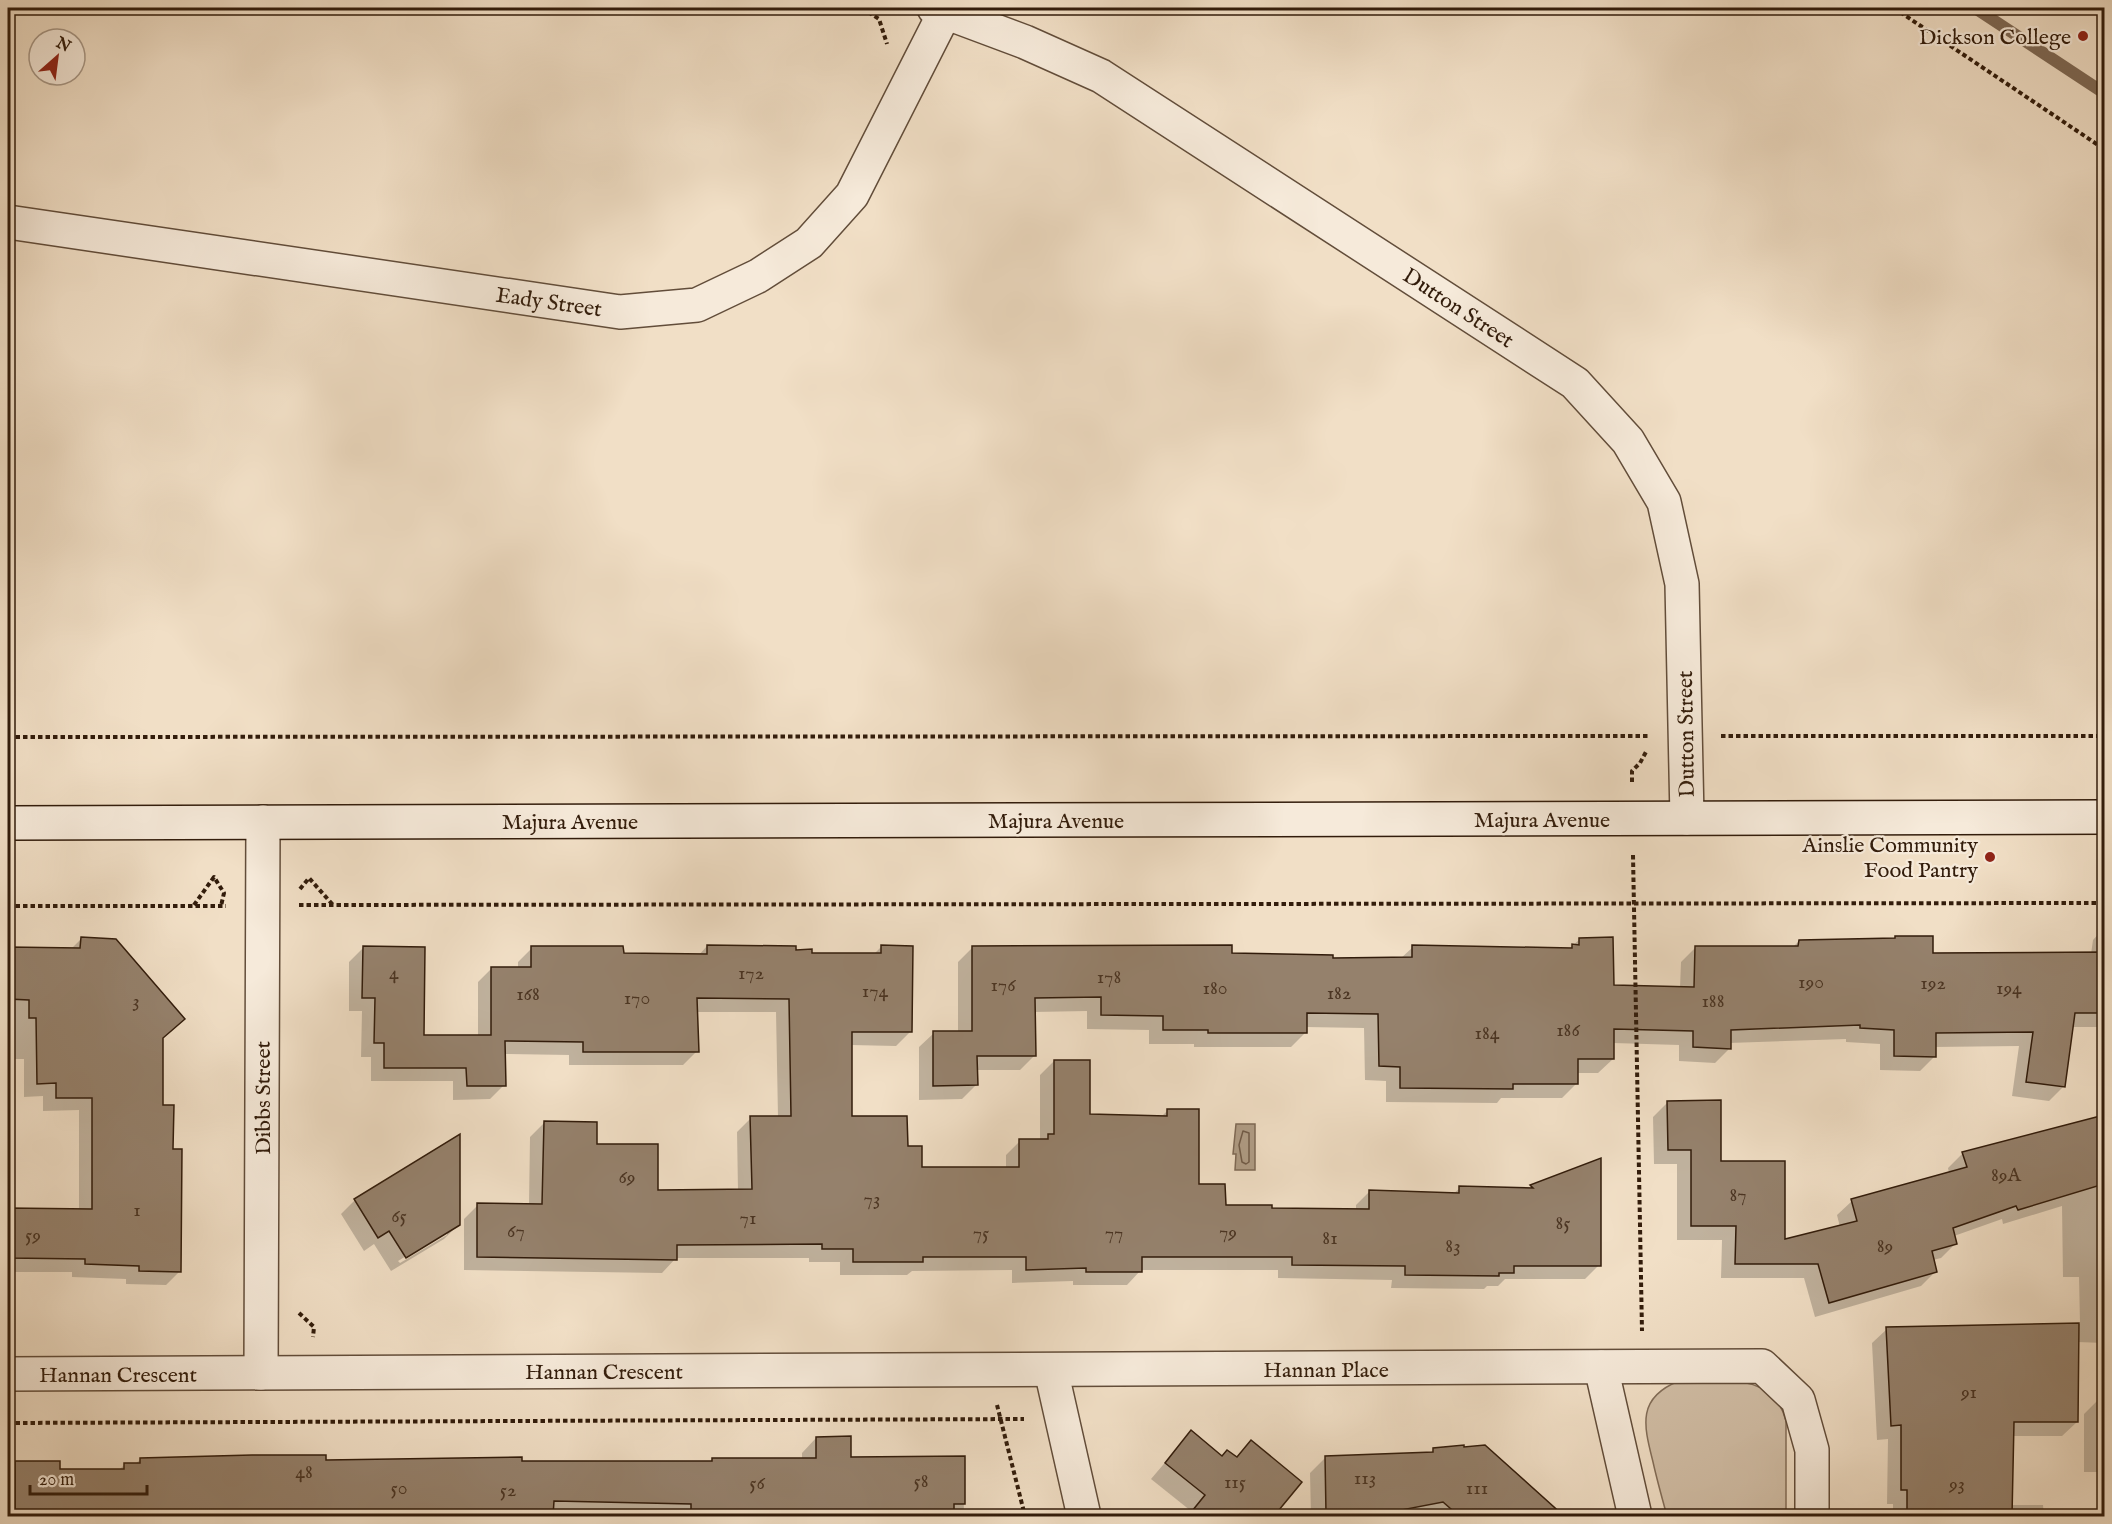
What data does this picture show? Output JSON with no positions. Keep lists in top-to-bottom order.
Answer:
{
  "streets": {
    "street": [
      "Eady Street",
      "Dutton Street",
      "Majura Avenue",
      "Dibbs Street",
      "Hannan Place",
      "Hannan Crescent"
    ]
  },
  "crossings": [
    ["Eady Street", "Dutton Street"],
    ["Dutton Street", "Majura Avenue"],
    ["Majura Avenue", "Dibbs Street"],
    ["Dibbs Street", "Hannan Crescent"],
    ["Hannan Place", "Hannan Crescent"]
  ],
  "places": ["Dickson College", "Ainslie Community Food Pantry"],
  "house_numbers": [
    "4",
    "172",
    "178",
    "190",
    "192",
    "176",
    "180",
    "194",
    "174",
    "182",
    "168",
    "170",
    "3",
    "188",
    "186",
    "184",
    "89A",
    "69",
    "87",
    "73",
    "1",
    "65",
    "71",
    "85",
    "67",
    "79",
    "75",
    "77",
    "59",
    "81",
    "83",
    "89",
    "91",
    "48",
    "113",
    "58",
    "115",
    "56",
    "93",
    "50",
    "111",
    "52"
  ],
  "scale_bar": "20 m",
  "north": "top right"
}
